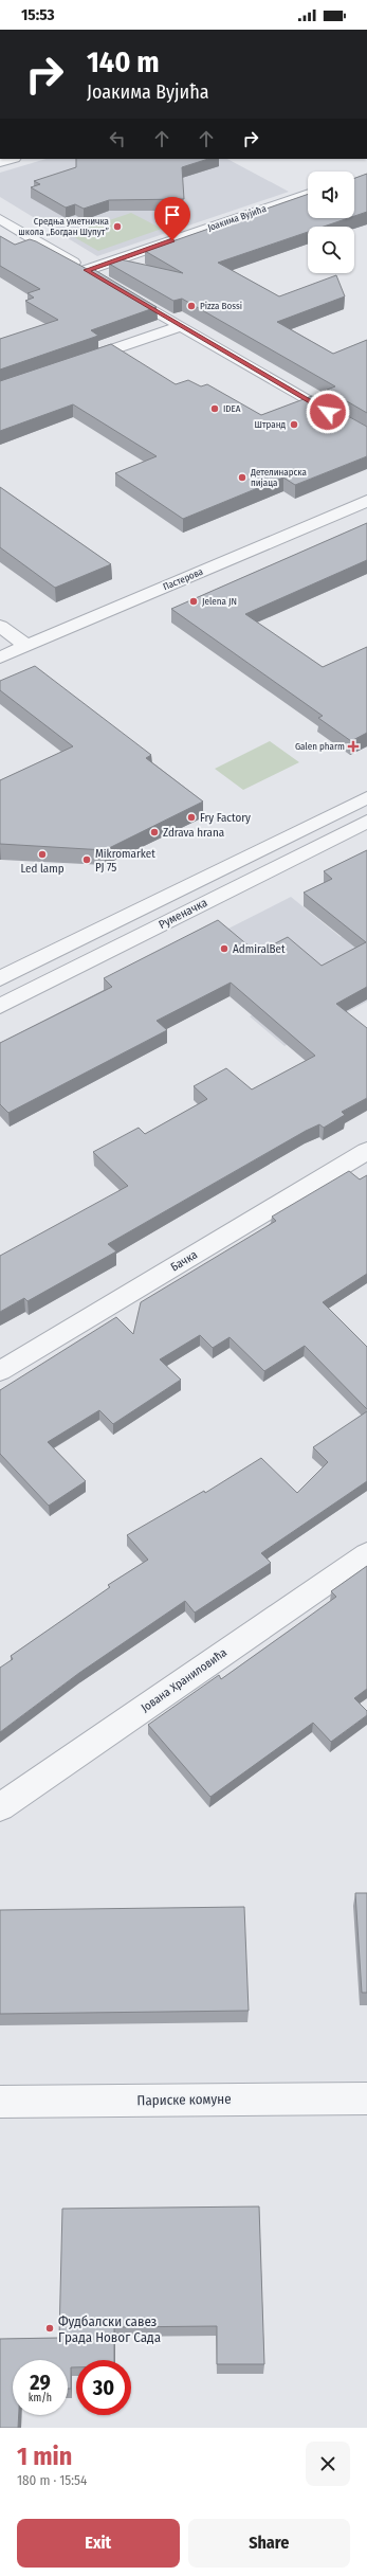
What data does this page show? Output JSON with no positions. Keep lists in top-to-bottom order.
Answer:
{
  "streets": {
    "street": [
      "Јоакима Вујића",
      "Пастерова",
      "Руменачка",
      "Бачка",
      "Јована Храниловића",
      "Париске комуне"
    ]
  },
  "places": {
    "other": [
      "Средња уметничка школа „Богдан Шупут”",
      "Pizza Bossi",
      "IDEA",
      "Штранд",
      "Детелинарска пијаца",
      "Jelena JN",
      "Fry Factory",
      "Zdrava hrana",
      "Led lamp",
      "Mikromarket PJ 75",
      "AdmiralBet",
      "Фудбалски савез Града Новог Сада"
    ],
    "health": ["Galen pharm"]
  },
  "page": {
    "status": "15:53",
    "turn": ["140 m", "Јоакима Вујића"],
    "speed": "29 km/h",
    "limit": "30",
    "heading": ["1 min", "180 m · 15:54"],
    "buttons": ["Exit", "Share"]
  }
}
